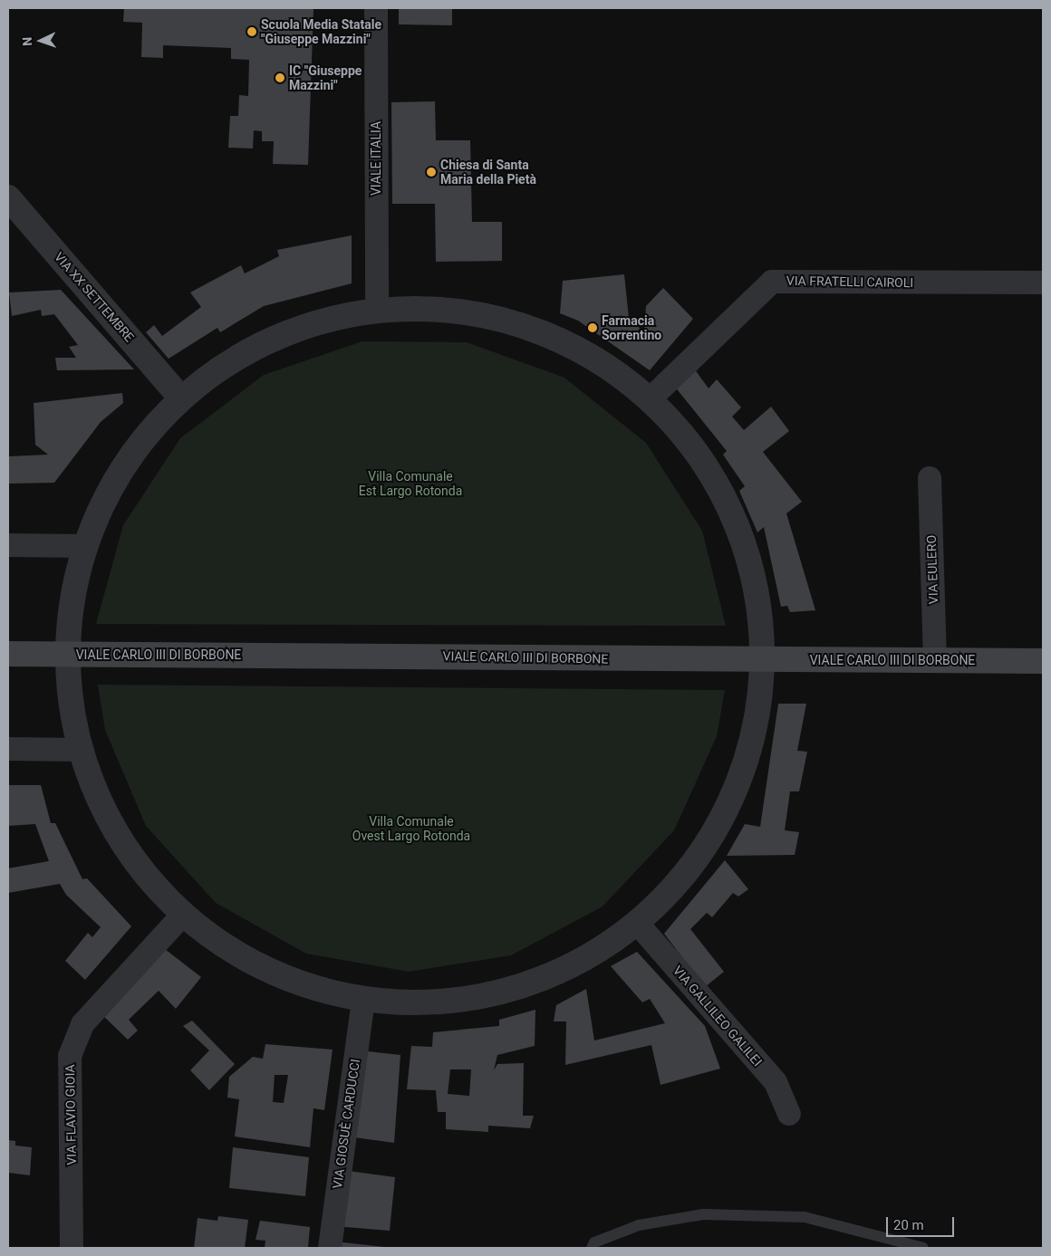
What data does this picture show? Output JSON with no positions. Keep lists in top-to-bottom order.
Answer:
{
  "streets": {
    "main road": ["VIALE CARLO III DI BORBONE"],
    "street": [
      "VIALE ITALIA",
      "VIA FRATELLI CAIROLI",
      "VIA XX SETTEMBRE",
      "VIA EULERO",
      "VIA GALLILEO GALILEI",
      "VIA FLAVIO GIOIA",
      "VIA GIOSUÈ CARDUCCI"
    ]
  },
  "crossings": [
    ["VIA EULERO", "VIALE CARLO III DI BORBONE"]
  ],
  "parks": ["Villa Comunale Est Largo Rotonda", "Villa Comunale Ovest Largo Rotonda"],
  "places": [
    "Scuola Media Statale \"Giuseppe Mazzini\"",
    "IC \"Giuseppe Mazzini\"",
    "Chiesa di Santa Maria della Pietà",
    "Farmacia Sorrentino"
  ],
  "scale_bar": "20 m",
  "north": "left"
}
